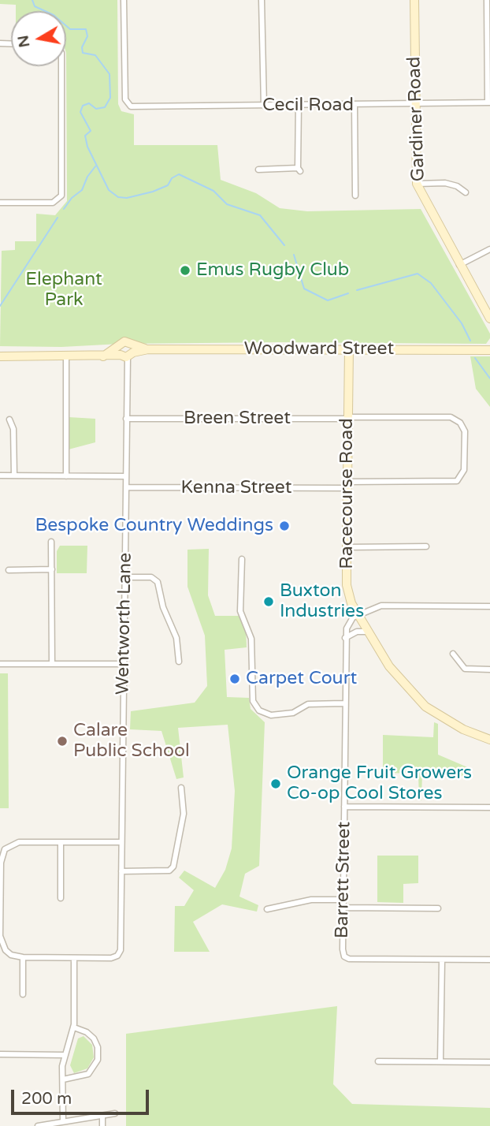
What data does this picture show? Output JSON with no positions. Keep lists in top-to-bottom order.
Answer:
{
  "streets": {
    "street": [
      "Cecil Road",
      "Gardiner Road",
      "Woodward Street",
      "Breen Street",
      "Kenna Street",
      "Racecourse Road",
      "Wentworth Lane",
      "Barrett Street"
    ]
  },
  "crossings": [
    ["Cecil Road", "Gardiner Road"],
    ["Woodward Street", "Racecourse Road"],
    ["Woodward Street", "Wentworth Lane"],
    ["Breen Street", "Kenna Street"],
    ["Breen Street", "Racecourse Road"],
    ["Breen Street", "Wentworth Lane"],
    ["Kenna Street", "Racecourse Road"],
    ["Kenna Street", "Wentworth Lane"],
    ["Racecourse Road", "Barrett Street"]
  ],
  "parks": ["Elephant Park"],
  "places": [
    "Emus Rugby Club",
    "Bespoke Country Weddings",
    "Buxton Industries",
    "Carpet Court",
    "Calare Public School",
    "Orange Fruit Growers Co-op Cool Stores"
  ],
  "scale_bar": "200 m",
  "north": "left"
}
